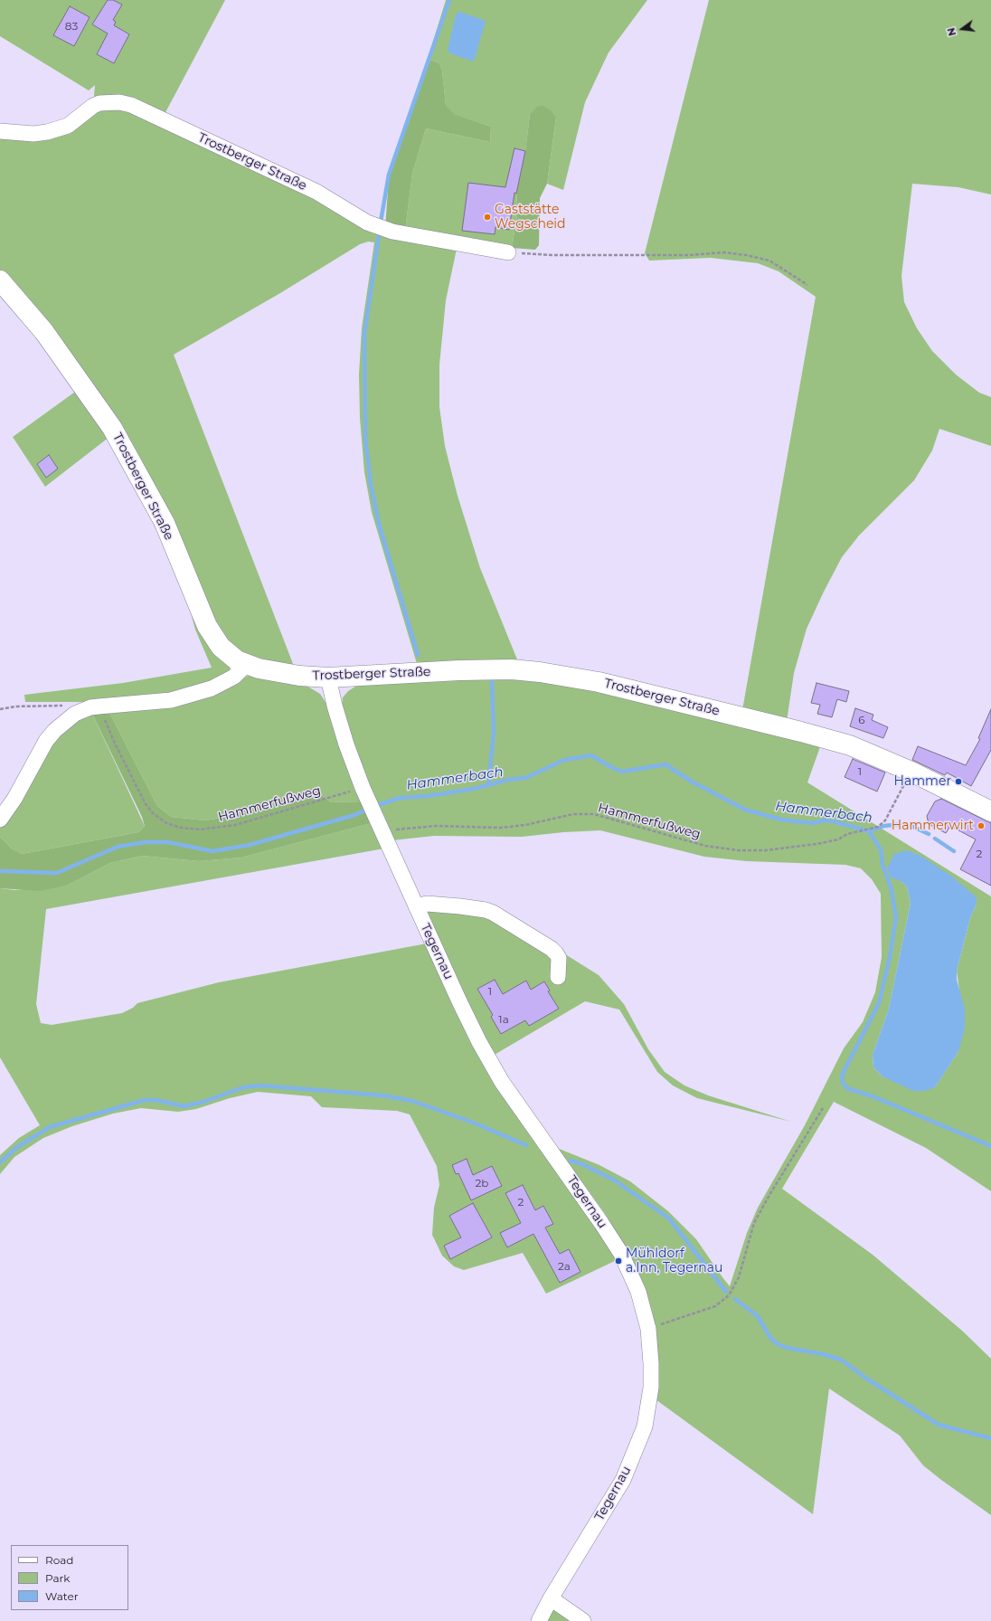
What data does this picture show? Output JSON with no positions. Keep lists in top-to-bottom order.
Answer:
{
  "streets": {
    "main road": ["Trostberger Straße"],
    "street": ["Tegernau"],
    "path": ["Hammerfußweg"]
  },
  "crossings": [
    ["Trostberger Straße", "Hammerfußweg"],
    ["Trostberger Straße", "Tegernau"],
    ["Hammerfußweg", "Tegernau"]
  ],
  "water": ["Hammerbach"],
  "places": [
    "Gaststätte Wegscheid",
    "Hammer",
    "Hammerwirt",
    "Mühldorf a.Inn, Tegernau"
  ],
  "house_numbers": [
    "83",
    "6",
    "1",
    "2",
    "1",
    "1a",
    "2b",
    "2",
    "2a"
  ],
  "legend": ["Road", "Park", "Water"],
  "north": "left"
}
